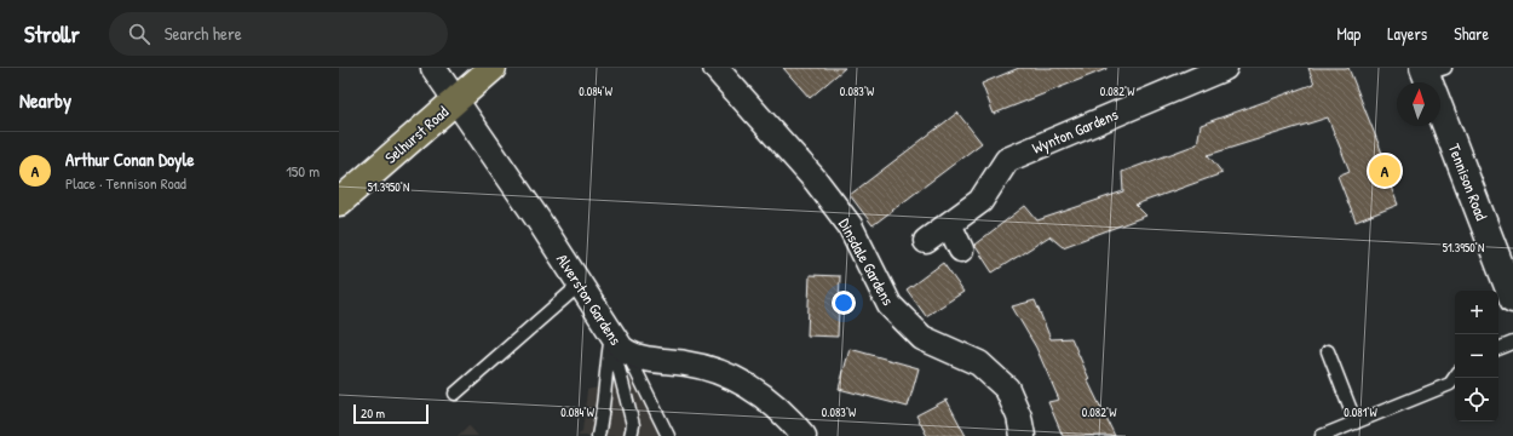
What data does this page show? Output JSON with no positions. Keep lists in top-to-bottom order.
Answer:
{
  "streets": {
    "main road": ["Selhurst Road"],
    "street": [
      "Wynton Gardens",
      "Tennison Road",
      "Dinsdale Gardens",
      "Alverston Gardens"
    ]
  },
  "crossings": [
    ["Selhurst Road", "Alverston Gardens"]
  ],
  "scale_bar": "20 m",
  "north": "top",
  "page": {
    "header": "Strollr",
    "search": "Search here",
    "nav": ["Map", "Layers", "Share"],
    "heading": "Nearby",
    "list": [
      {
        "mark": "A",
        "name": "Arthur Conan Doyle",
        "note": "Place · Tennison Road",
        "value": "150 m"
      }
    ],
    "pins": "A",
    "map_buttons": ["+", "−"],
    "scale": "20 m"
  },
  "coordinates": [
    "0.082°W",
    "0.084°W",
    "0.083°W",
    "51.3950°N",
    "0.081°W"
  ]
}
